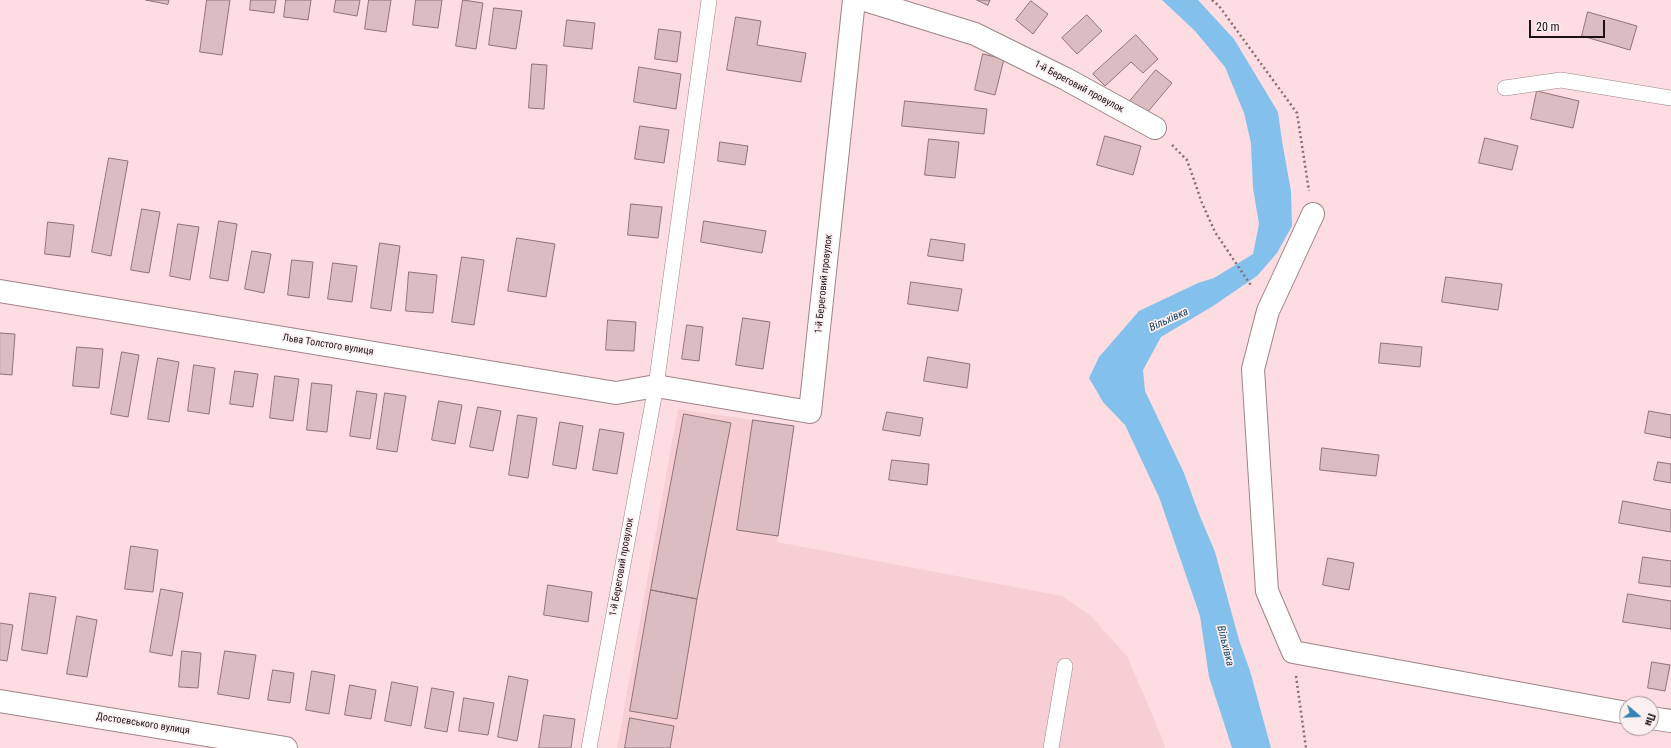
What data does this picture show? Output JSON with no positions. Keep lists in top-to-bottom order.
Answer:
{
  "streets": {
    "street": ["1-й Береговий провулок", "Льва Толстого вулиця", "Достоєвського вулиця"]
  },
  "crossings": [
    ["1-й Береговий провулок", "Льва Толстого вулиця"]
  ],
  "water": ["Вільхівка"],
  "scale_bar": "20 m",
  "north": "right"
}
